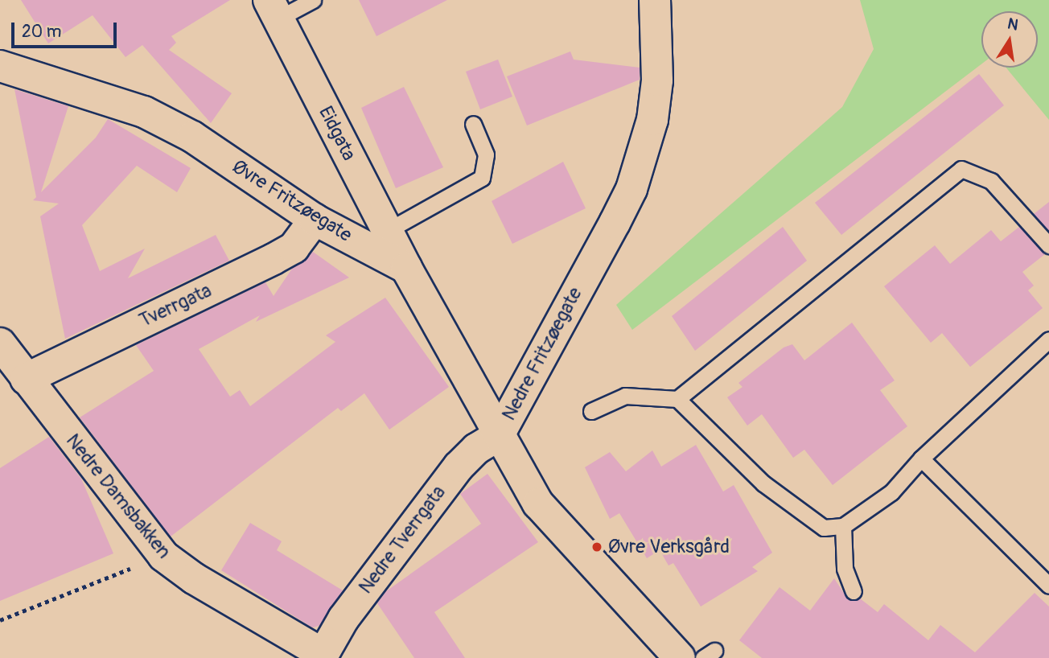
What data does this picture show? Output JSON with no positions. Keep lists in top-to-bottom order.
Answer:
{
  "streets": {
    "street": [
      "Eidgata",
      "Øvre Fritzøegate",
      "Tverrgata",
      "Nedre Fritzøegate",
      "Nedre Damsbakken",
      "Nedre Tverrgata"
    ]
  },
  "crossings": [
    ["Eidgata", "Øvre Fritzøegate"],
    ["Øvre Fritzøegate", "Tverrgata"],
    ["Tverrgata", "Nedre Damsbakken"],
    ["Nedre Fritzøegate", "Nedre Tverrgata"],
    ["Nedre Damsbakken", "Nedre Tverrgata"]
  ],
  "places": ["Øvre Verksgård"],
  "scale_bar": "20 m",
  "north": "top"
}
